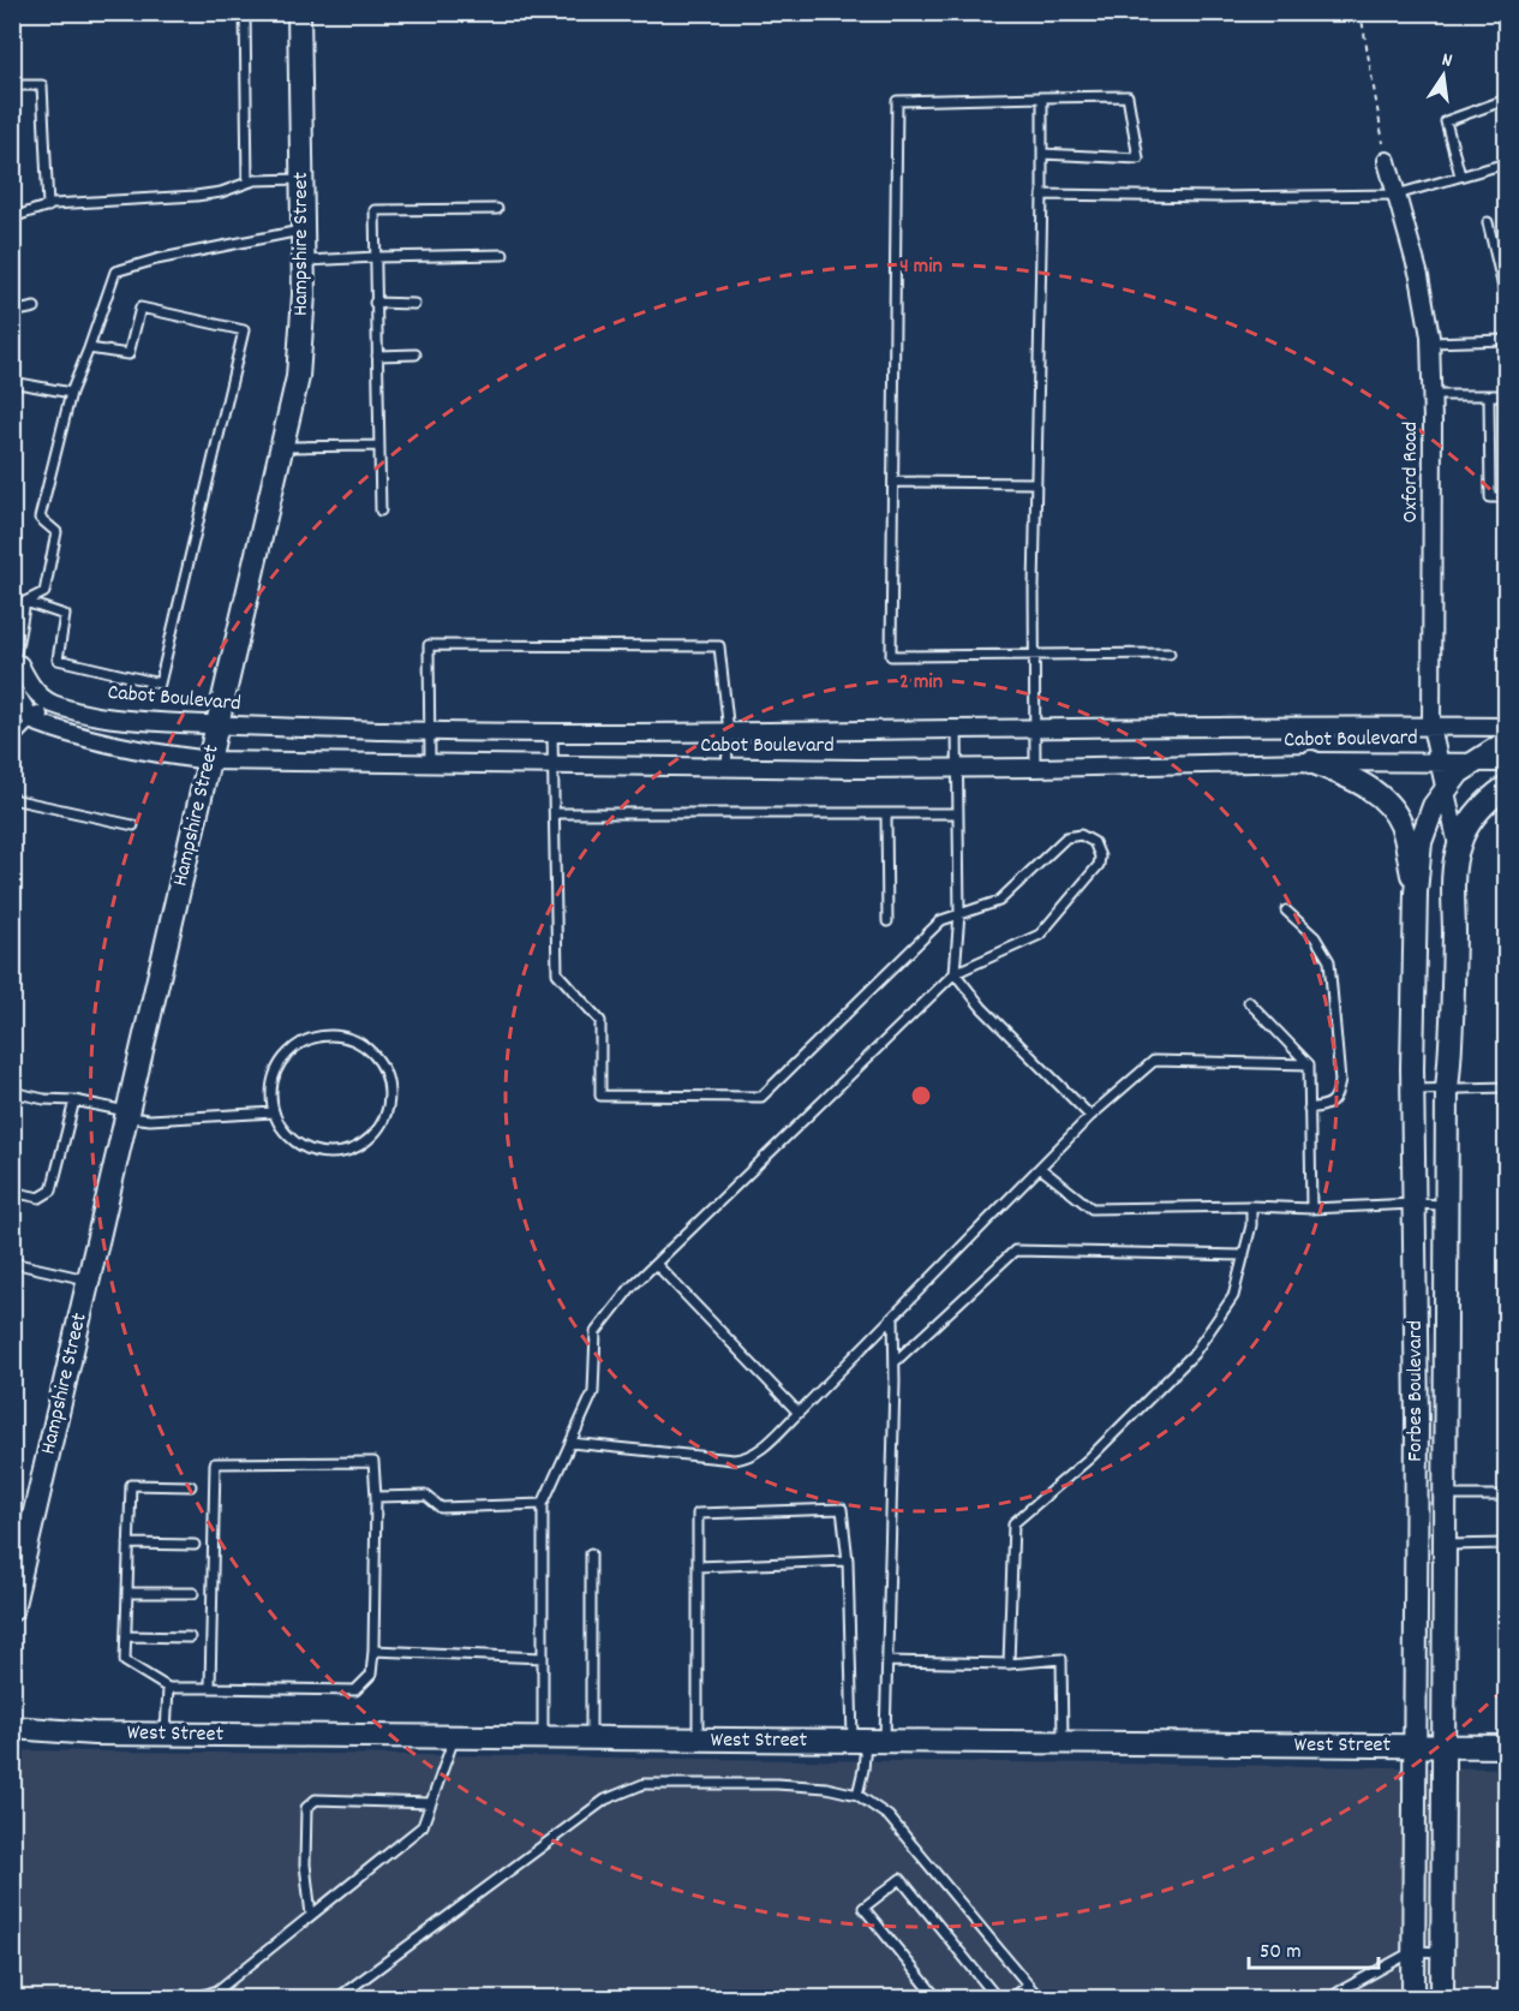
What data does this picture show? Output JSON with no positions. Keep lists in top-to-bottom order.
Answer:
{
  "streets": {
    "street": [
      "Hampshire Street",
      "Oxford Road",
      "Cabot Boulevard",
      "Forbes Boulevard",
      "West Street"
    ]
  },
  "crossings": [
    ["Hampshire Street", "Cabot Boulevard"],
    ["Oxford Road", "Cabot Boulevard"],
    ["Oxford Road", "Forbes Boulevard"],
    ["Cabot Boulevard", "Forbes Boulevard"],
    ["Forbes Boulevard", "West Street"]
  ],
  "scale_bar": "50 m",
  "north": "top",
  "rings": ["4 min", "2 min"]
}
